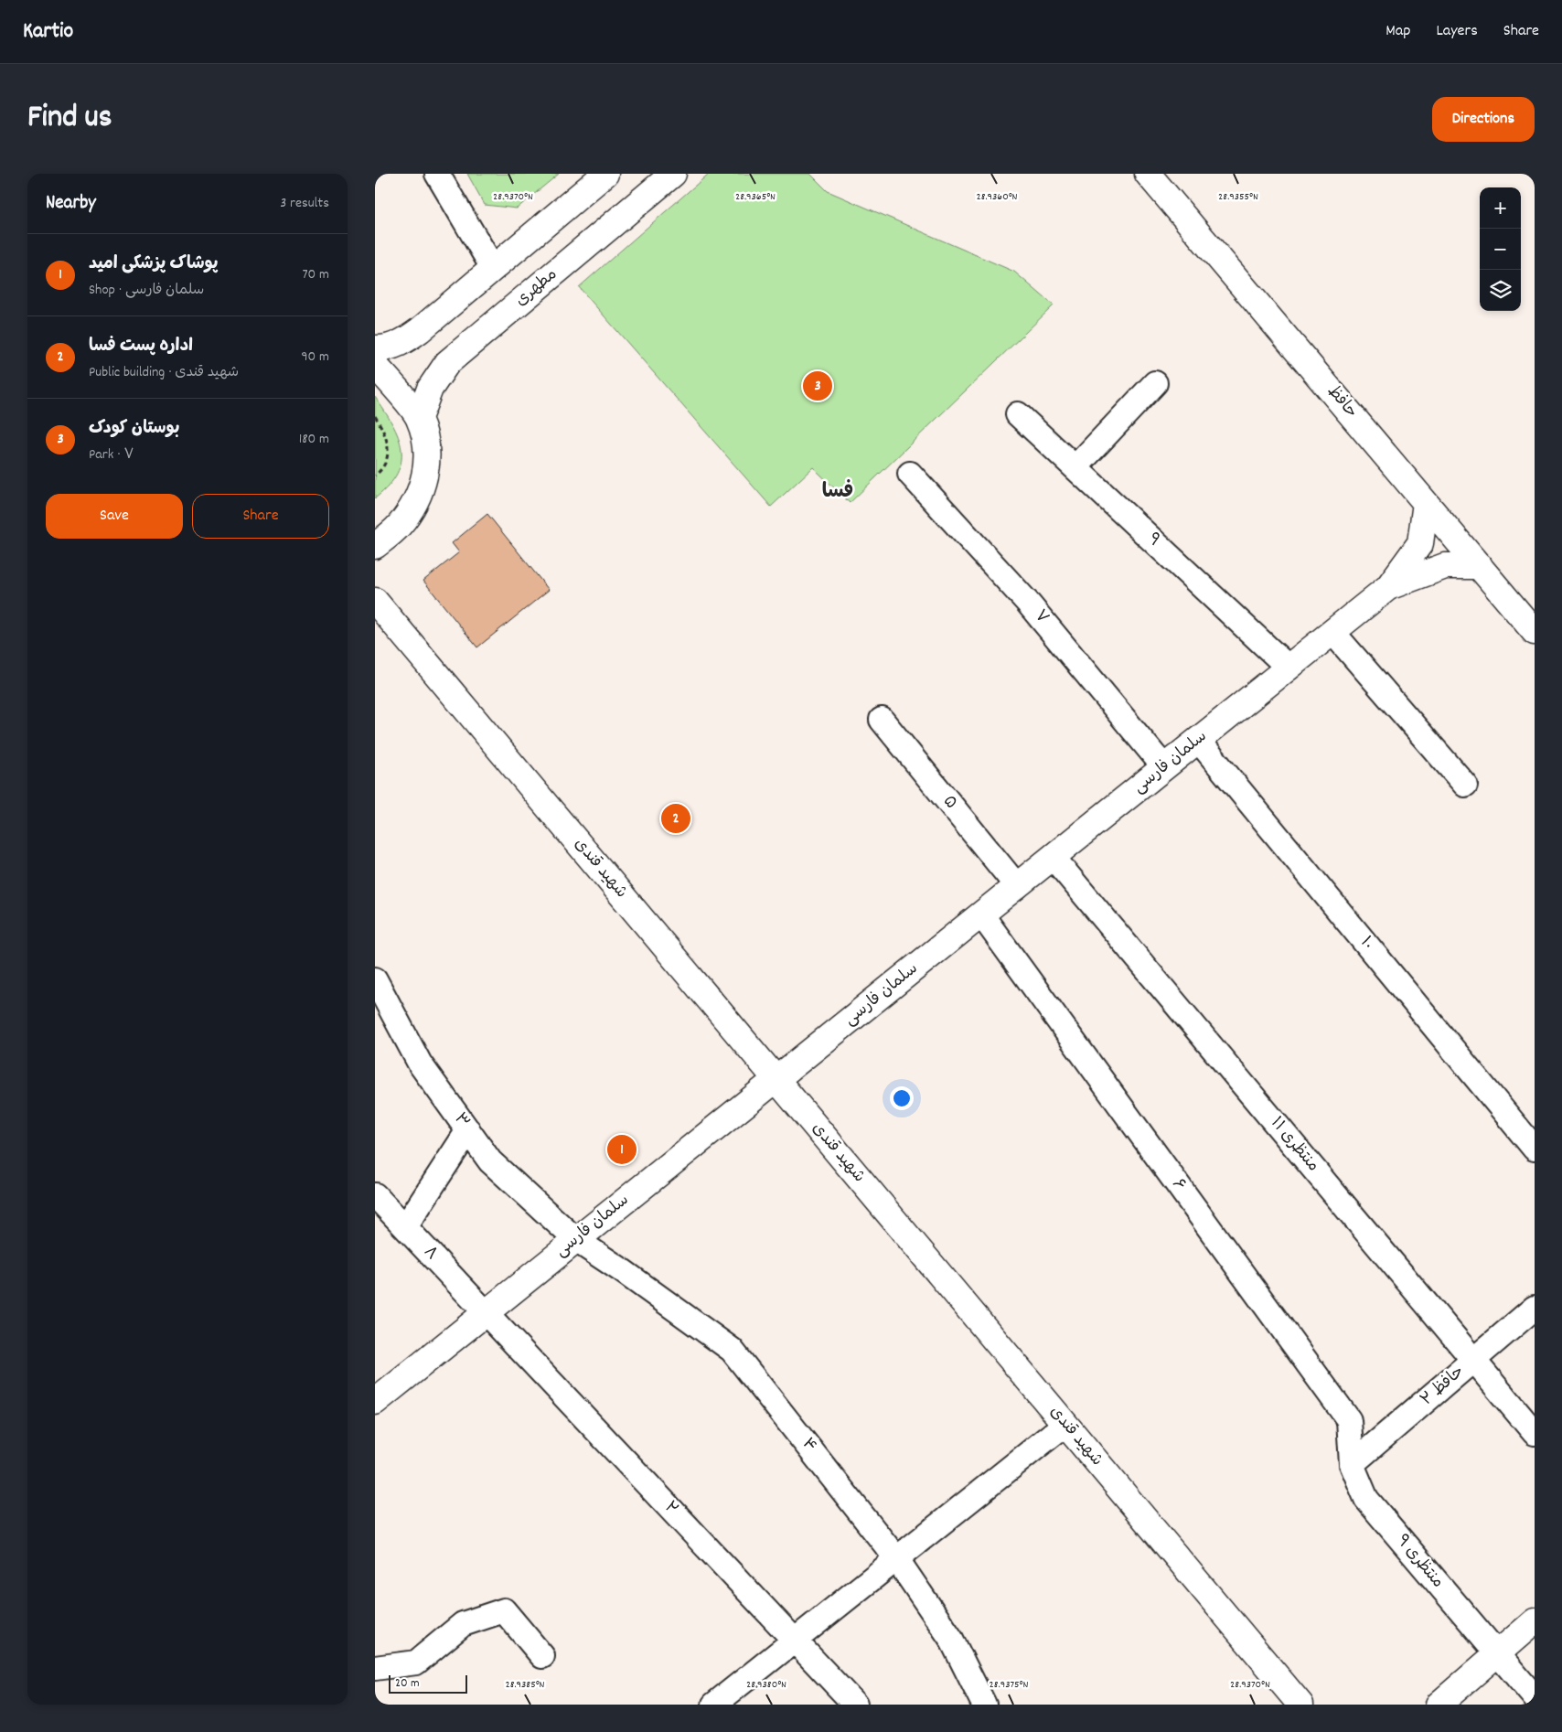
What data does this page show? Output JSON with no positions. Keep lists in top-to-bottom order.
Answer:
{
  "streets": {
    "street": [
      "مطهری",
      "حافظ",
      "۹",
      "۷",
      "سلمان فارسی",
      "۵",
      "شهید قندی",
      "۱۰",
      "۳",
      "منتظری ۱۱",
      "۶",
      "۸",
      "حافظ ۲",
      "۴",
      "۲",
      "منتظری ۹"
    ]
  },
  "crossings": [
    ["۹", "سلمان فارسی"],
    ["۷", "سلمان فارسی"],
    ["سلمان فارسی", "۵"],
    ["سلمان فارسی", "شهید قندی"],
    ["سلمان فارسی", "۱۰"],
    ["سلمان فارسی", "۳"],
    ["سلمان فارسی", "منتظری ۱۱"],
    ["سلمان فارسی", "۶"],
    ["سلمان فارسی", "۸"],
    ["سلمان فارسی", "۴"],
    ["سلمان فارسی", "۲"],
    ["۳", "۴"],
    ["منتظری ۱۱", "حافظ ۲"],
    ["۶", "حافظ ۲"],
    ["۶", "منتظری ۹"],
    ["۸", "۲"],
    ["حافظ ۲", "منتظری ۹"]
  ],
  "districts": ["فسا"],
  "scale_bar": "20 m",
  "page": {
    "header": "Kartio",
    "nav": ["Map", "Layers", "Share"],
    "title": "Find us",
    "buttons": [
      "Directions",
      ["Save", "Share"]
    ],
    "heading": ["Nearby", "3 results"],
    "map_buttons": ["+", "−"],
    "list": [
      {
        "mark": "1",
        "name": "پوشاک پزشکی امید",
        "note": "Shop · سلمان فارسی",
        "value": "70 m"
      },
      {
        "mark": "2",
        "name": "اداره پست فسا",
        "note": "Public building · شهید قندی",
        "value": "90 m"
      },
      {
        "mark": "3",
        "name": "بوستان کودک",
        "note": "Park · ۷",
        "value": "180 m"
      }
    ],
    "pins": ["3", "2", "1"],
    "scale": "20 m"
  },
  "coordinates": [
    "28.9370°N",
    "28.9365°N",
    "28.9360°N",
    "28.9355°N",
    "28.9385°N",
    "28.9380°N",
    "28.9375°N"
  ]
}
